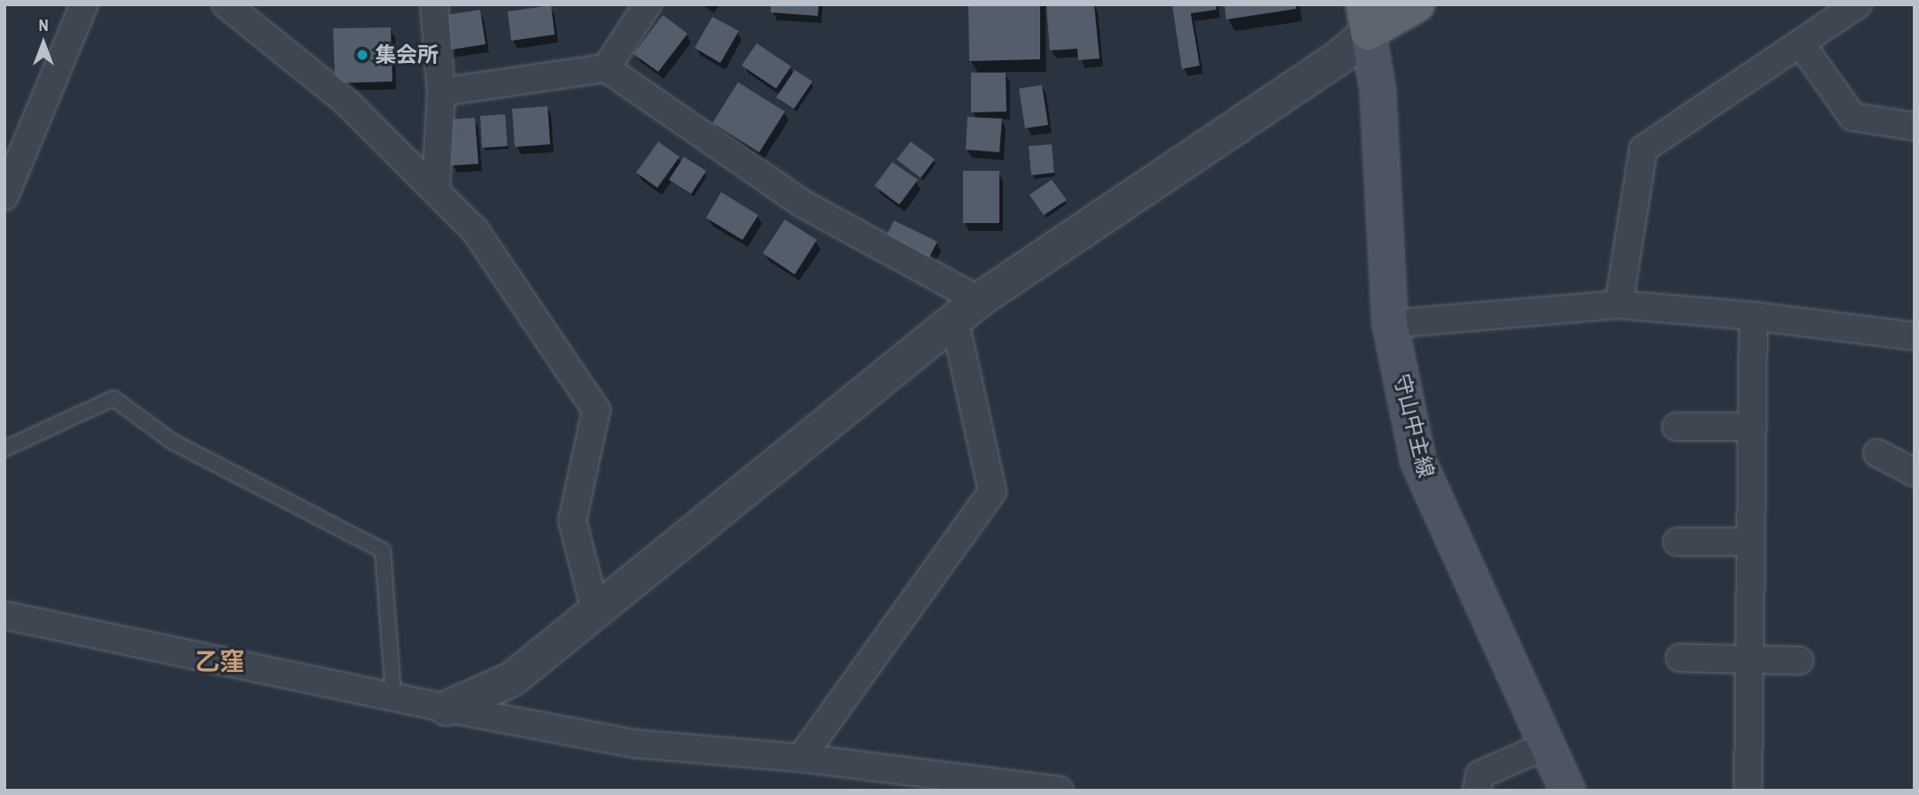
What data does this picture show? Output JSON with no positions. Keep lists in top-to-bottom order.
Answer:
{
  "streets": {
    "main road": ["守山中主線"]
  },
  "districts": ["乙窪"],
  "places": ["集会所"],
  "north": "top"
}
